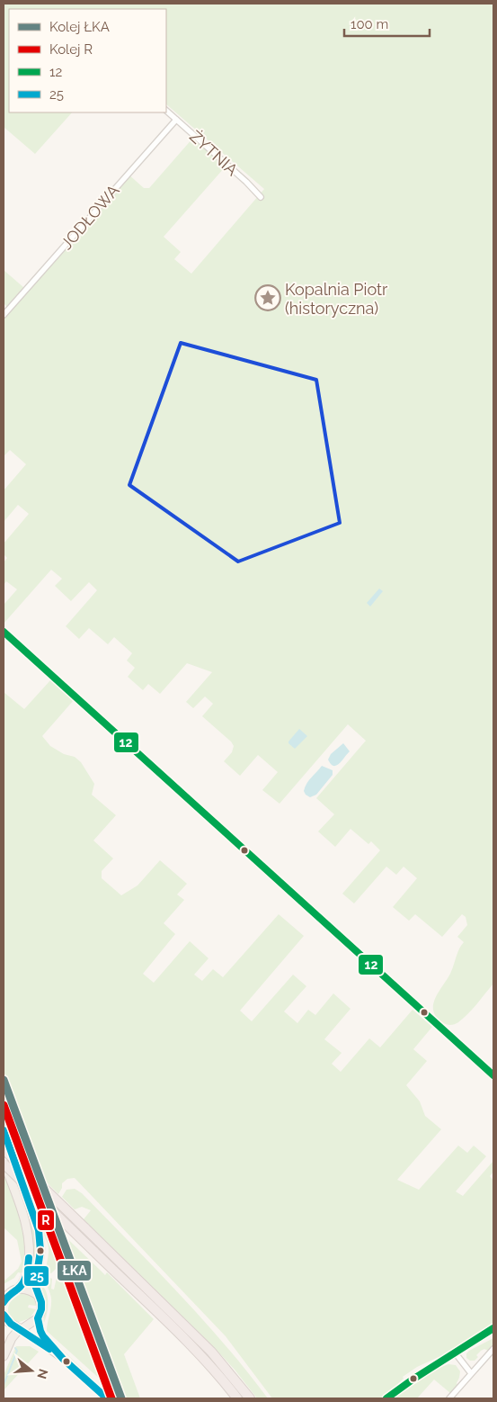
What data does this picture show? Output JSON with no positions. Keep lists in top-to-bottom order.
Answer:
{
  "streets": {
    "street": ["ŻYTNIA", "JODŁOWA"]
  },
  "crossings": [
    ["ŻYTNIA", "JODŁOWA"]
  ],
  "places": {
    "place": ["Kopalnia Piotr (historyczna)"]
  },
  "lines": [
    "transit line 12",
    "rail line ŁKA",
    "rail line R",
    "transit line 25"
  ],
  "legend": [
    "Kolej ŁKA",
    "Kolej R",
    "12",
    "25"
  ],
  "scale_bar": "100 m",
  "north": "right"
}
